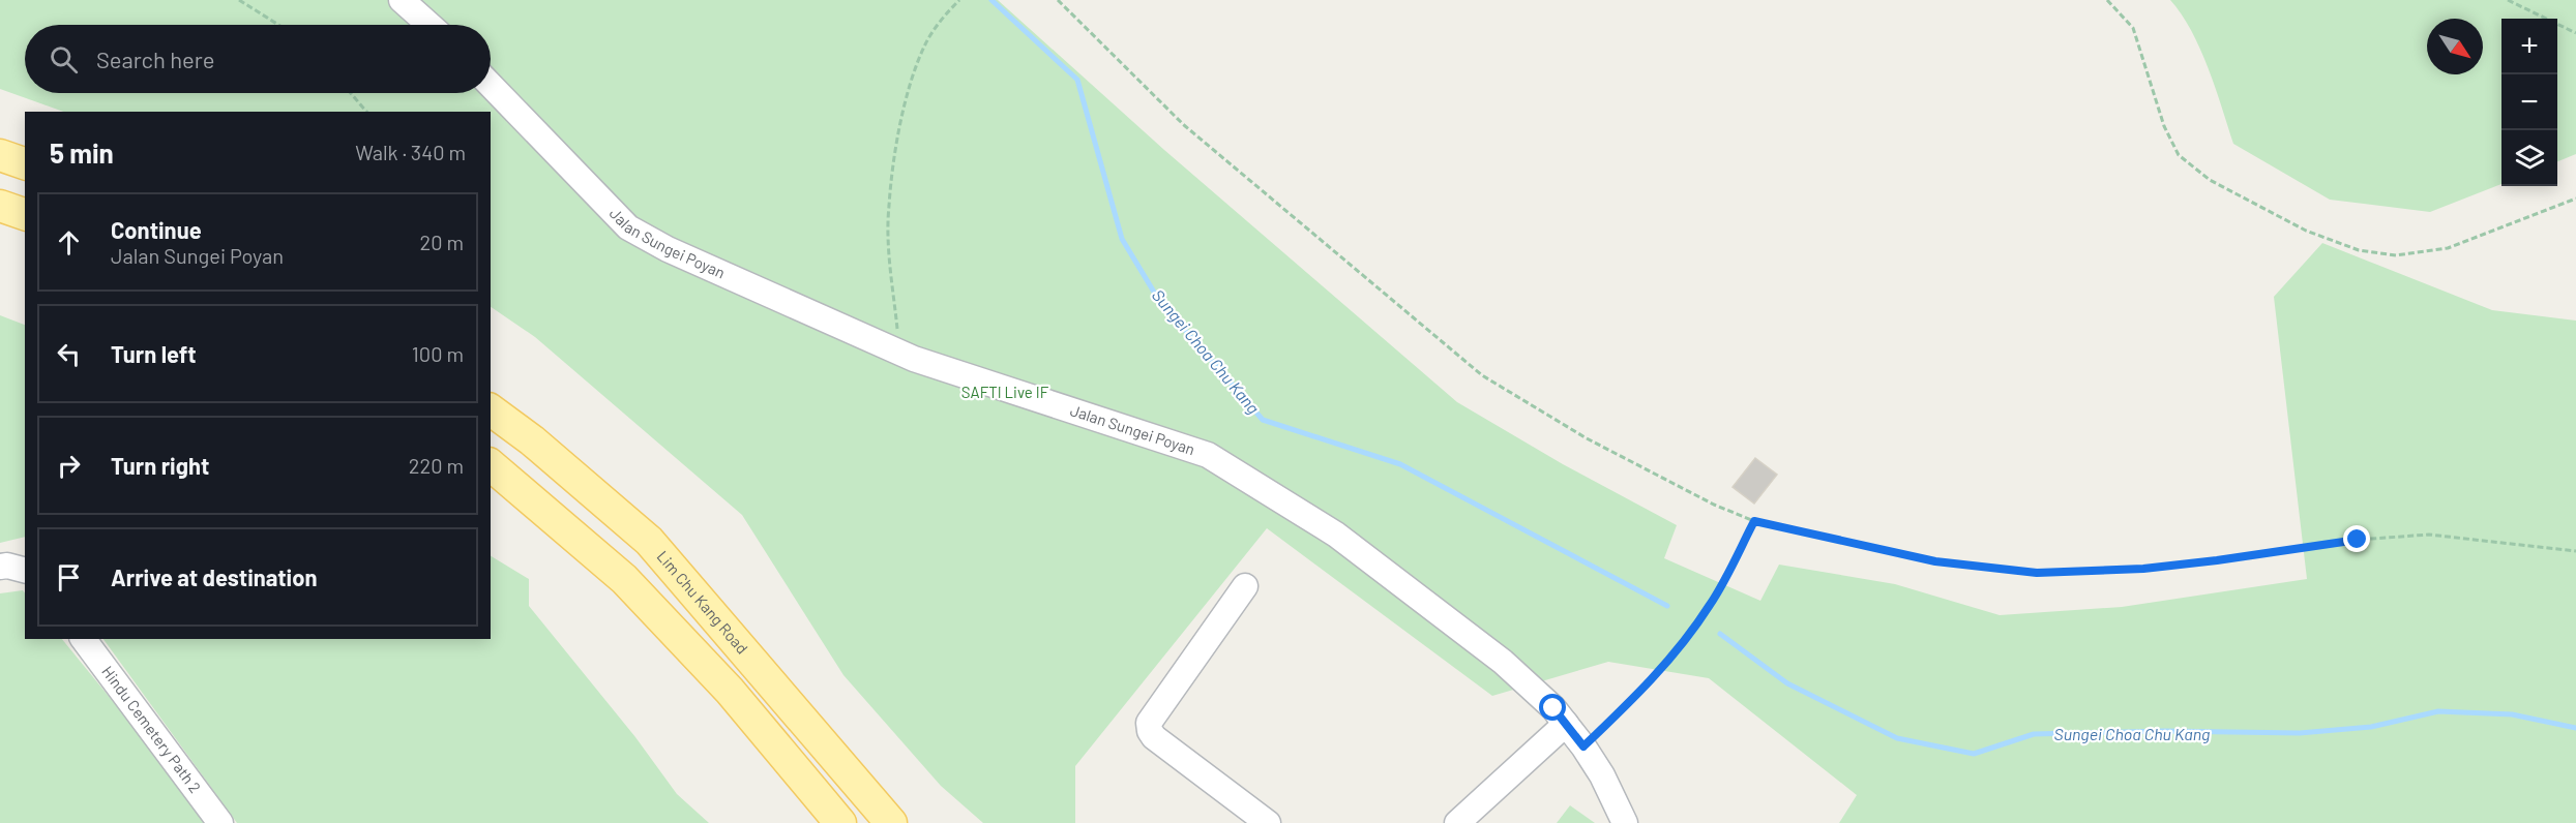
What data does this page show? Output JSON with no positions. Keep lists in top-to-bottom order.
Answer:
{
  "streets": {
    "main road": ["Lim Chu Kang Road"],
    "street": ["Jalan Sungei Poyan", "Hindu Cemetery Path 2"]
  },
  "water": ["Sungei Choa Chu Kang"],
  "parks": ["SAFTI Live IF"],
  "north": "bottom right",
  "page": {
    "map_buttons": ["+", "−"],
    "search": "Search here",
    "heading": ["5 min", "Walk · 340 m"],
    "list": [
      ["Continue", "Jalan Sungei Poyan", "20 m"],
      ["Turn left", "100 m"],
      ["Turn right", "220 m"],
      "Arrive at destination"
    ]
  }
}
